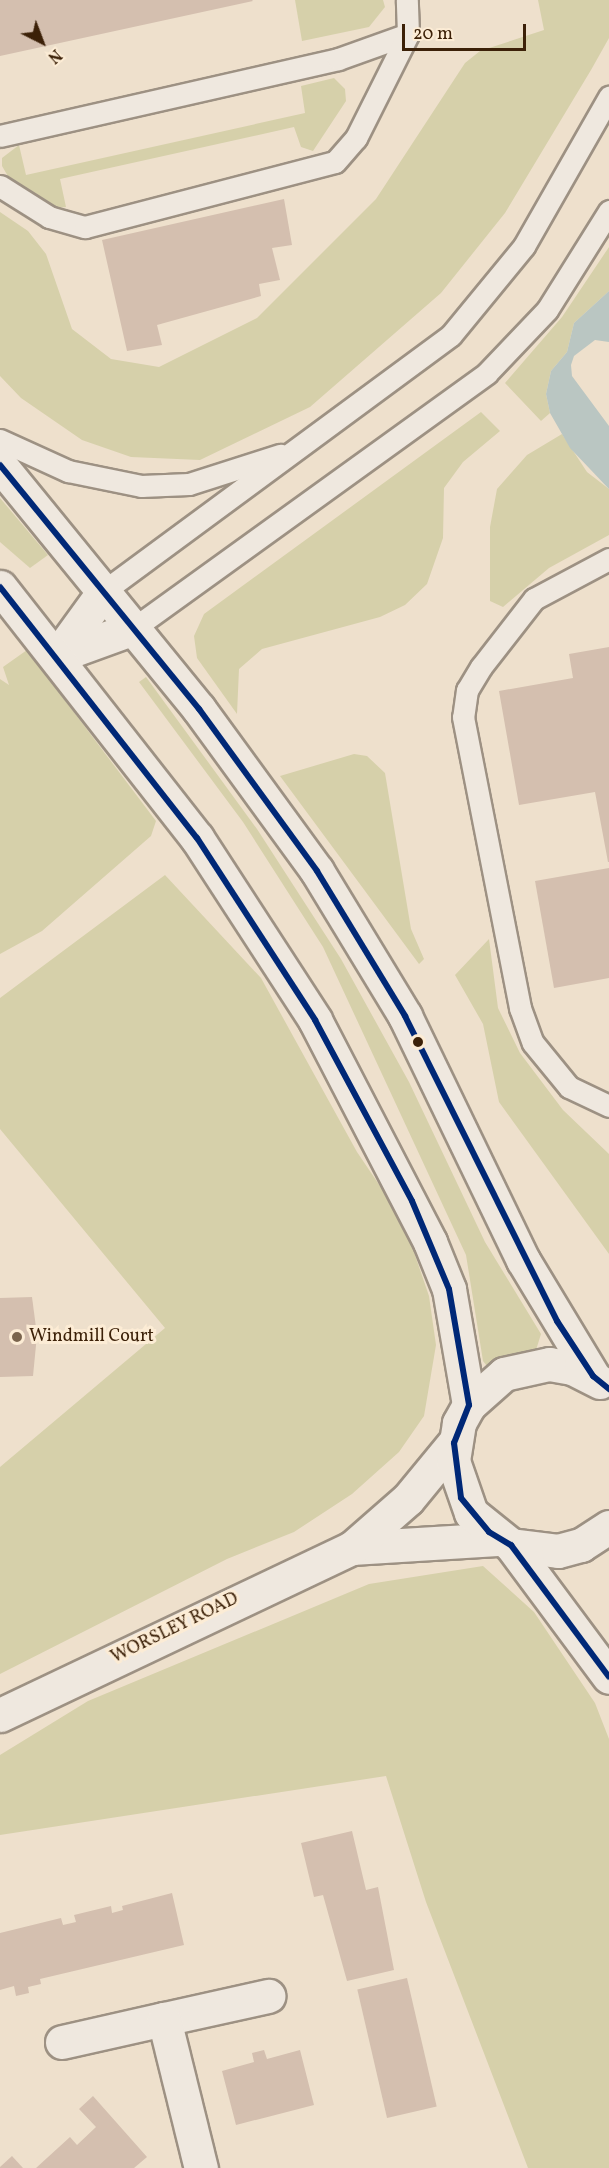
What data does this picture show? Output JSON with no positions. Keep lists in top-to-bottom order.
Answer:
{
  "streets": {
    "main road": ["WORSLEY ROAD"]
  },
  "places": ["Windmill Court"],
  "scale_bar": "20 m",
  "north": "bottom right"
}
